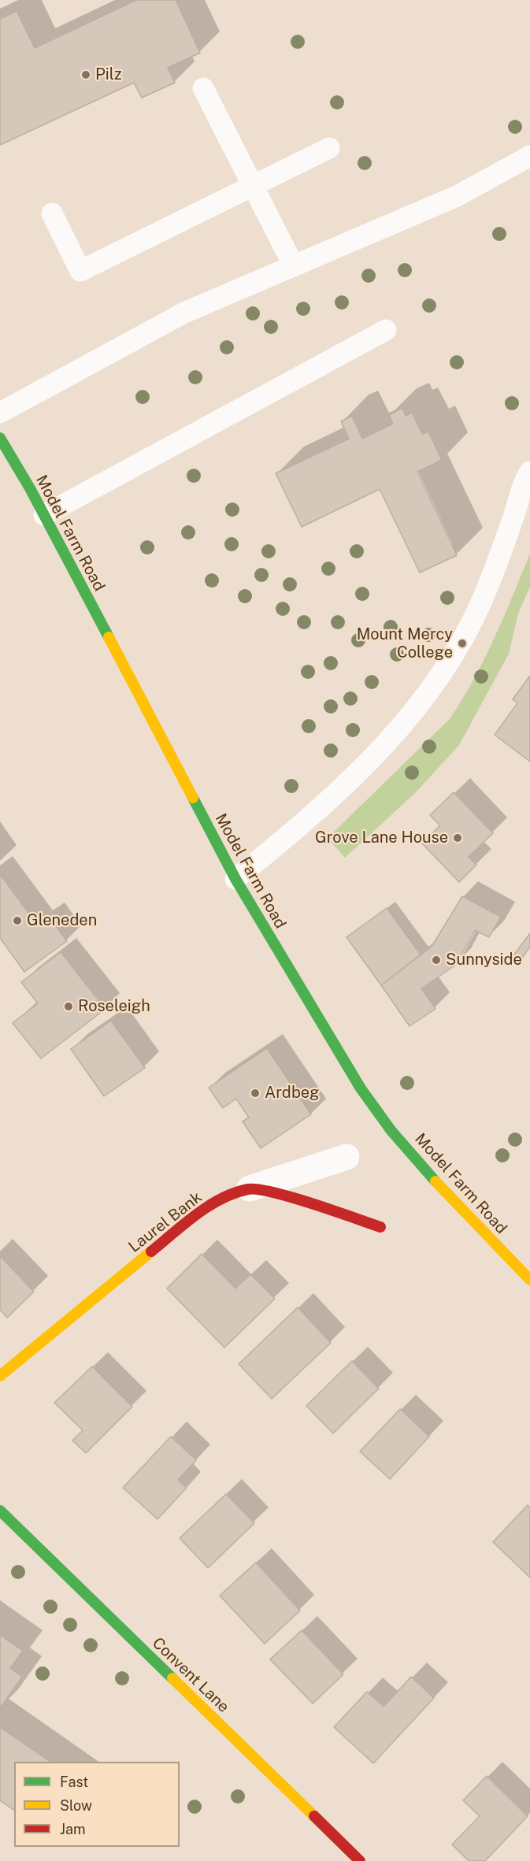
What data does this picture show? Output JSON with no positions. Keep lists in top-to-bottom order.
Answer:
{
  "streets": {
    "main road": ["Model Farm Road", "Laurel Bank", "Convent Lane"]
  },
  "places": [
    "Pilz",
    "Mount Mercy College",
    "Grove Lane House",
    "Gleneden",
    "Sunnyside",
    "Roseleigh",
    "Ardbeg"
  ],
  "legend": ["Fast", "Slow", "Jam"]
}
